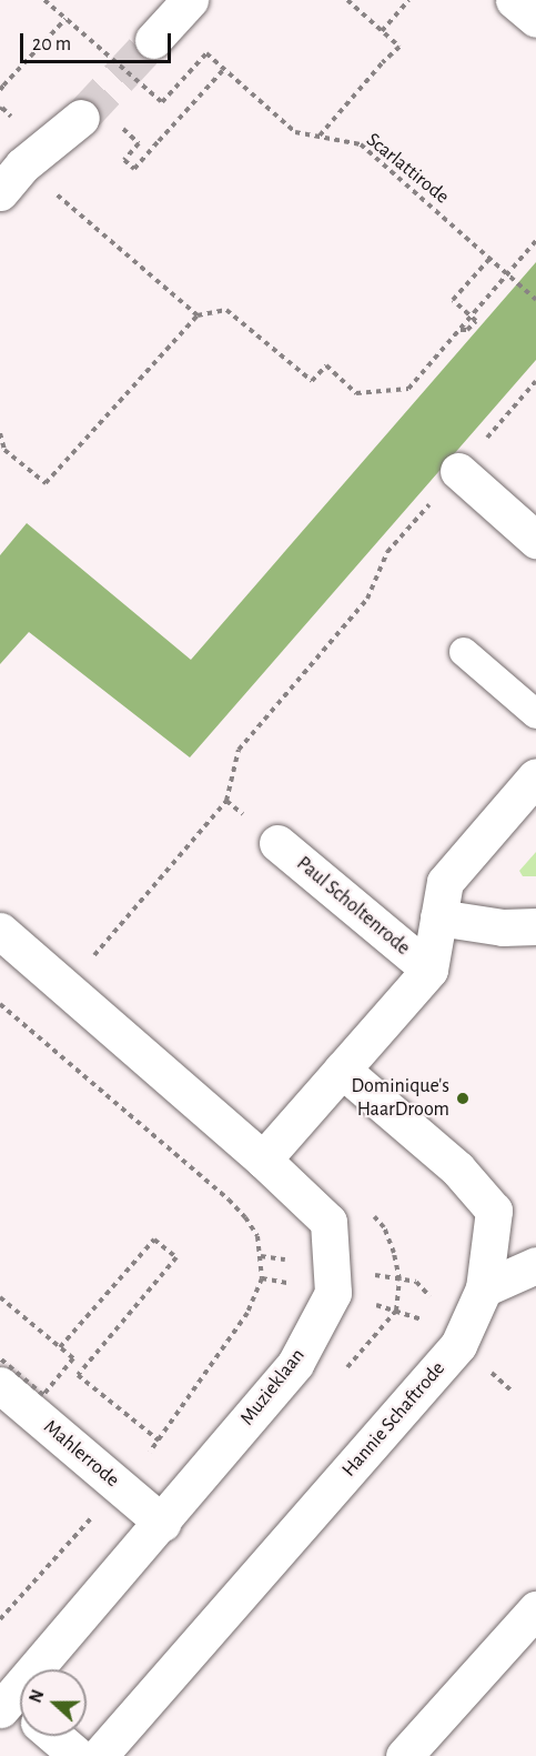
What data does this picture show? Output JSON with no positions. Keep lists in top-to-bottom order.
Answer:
{
  "streets": {
    "street": [
      "Paul Scholtenrode",
      "Muzieklaan",
      "Hannie Schaftrode",
      "Mahlerrode"
    ],
    "path": ["Scarlattirode"]
  },
  "crossings": [
    ["Paul Scholtenrode", "Muzieklaan"],
    ["Paul Scholtenrode", "Hannie Schaftrode"],
    ["Muzieklaan", "Mahlerrode"]
  ],
  "places": ["Dominique's HaarDroom"],
  "scale_bar": "20 m",
  "north": "left"
}
